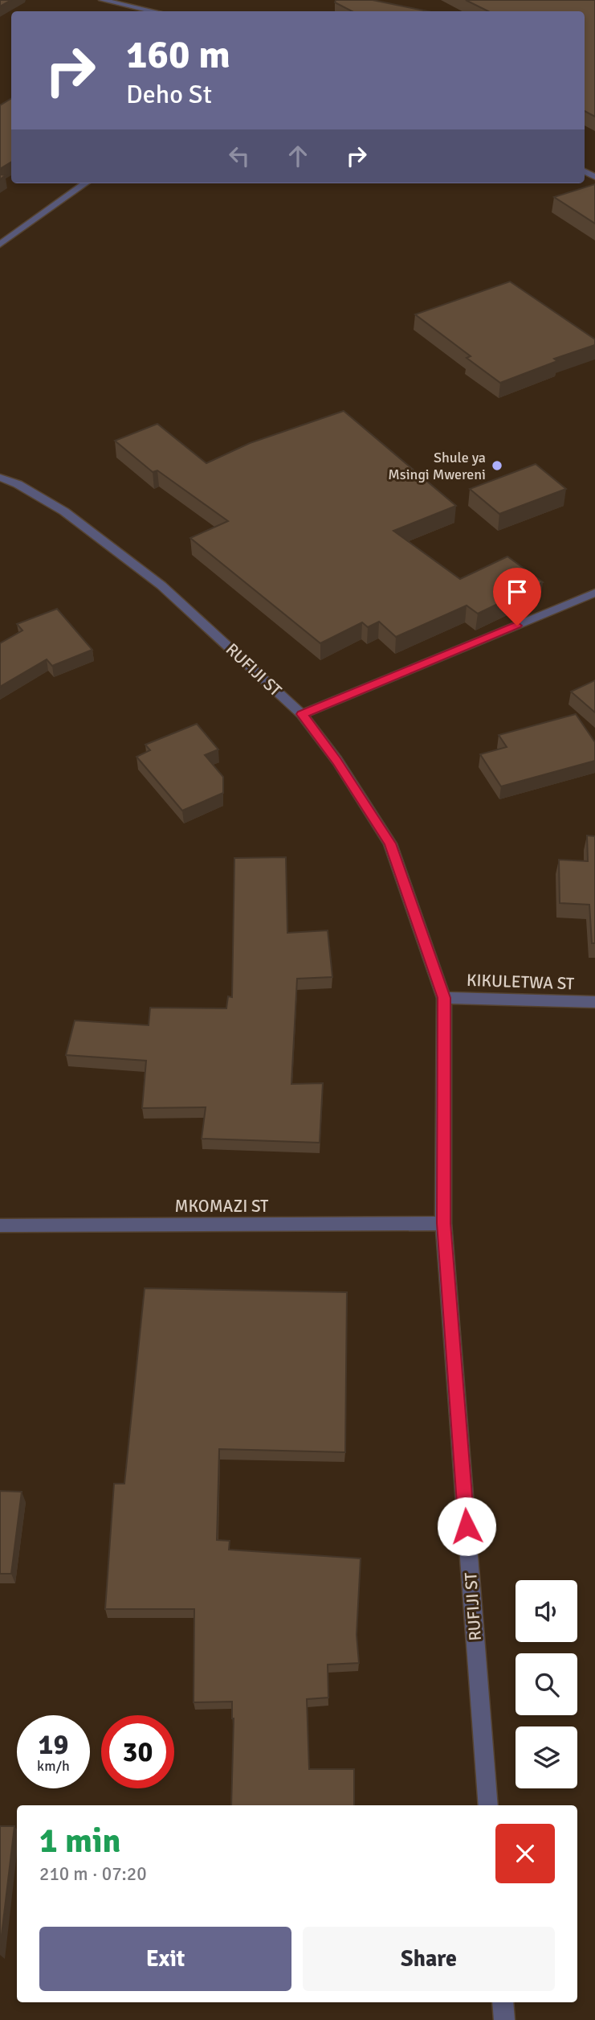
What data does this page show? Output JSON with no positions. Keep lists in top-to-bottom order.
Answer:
{
  "streets": {
    "street": ["RUFIJI ST", "KIKULETWA ST", "MKOMAZI ST"]
  },
  "crossings": [
    ["RUFIJI ST", "KIKULETWA ST"],
    ["RUFIJI ST", "MKOMAZI ST"]
  ],
  "places": ["Shule ya Msingi Mwereni"],
  "page": {
    "turn": ["160 m", "Deho St"],
    "speed": "19 km/h",
    "limit": "30",
    "heading": ["1 min", "210 m · 07:20"],
    "buttons": ["Exit", "Share"]
  }
}
